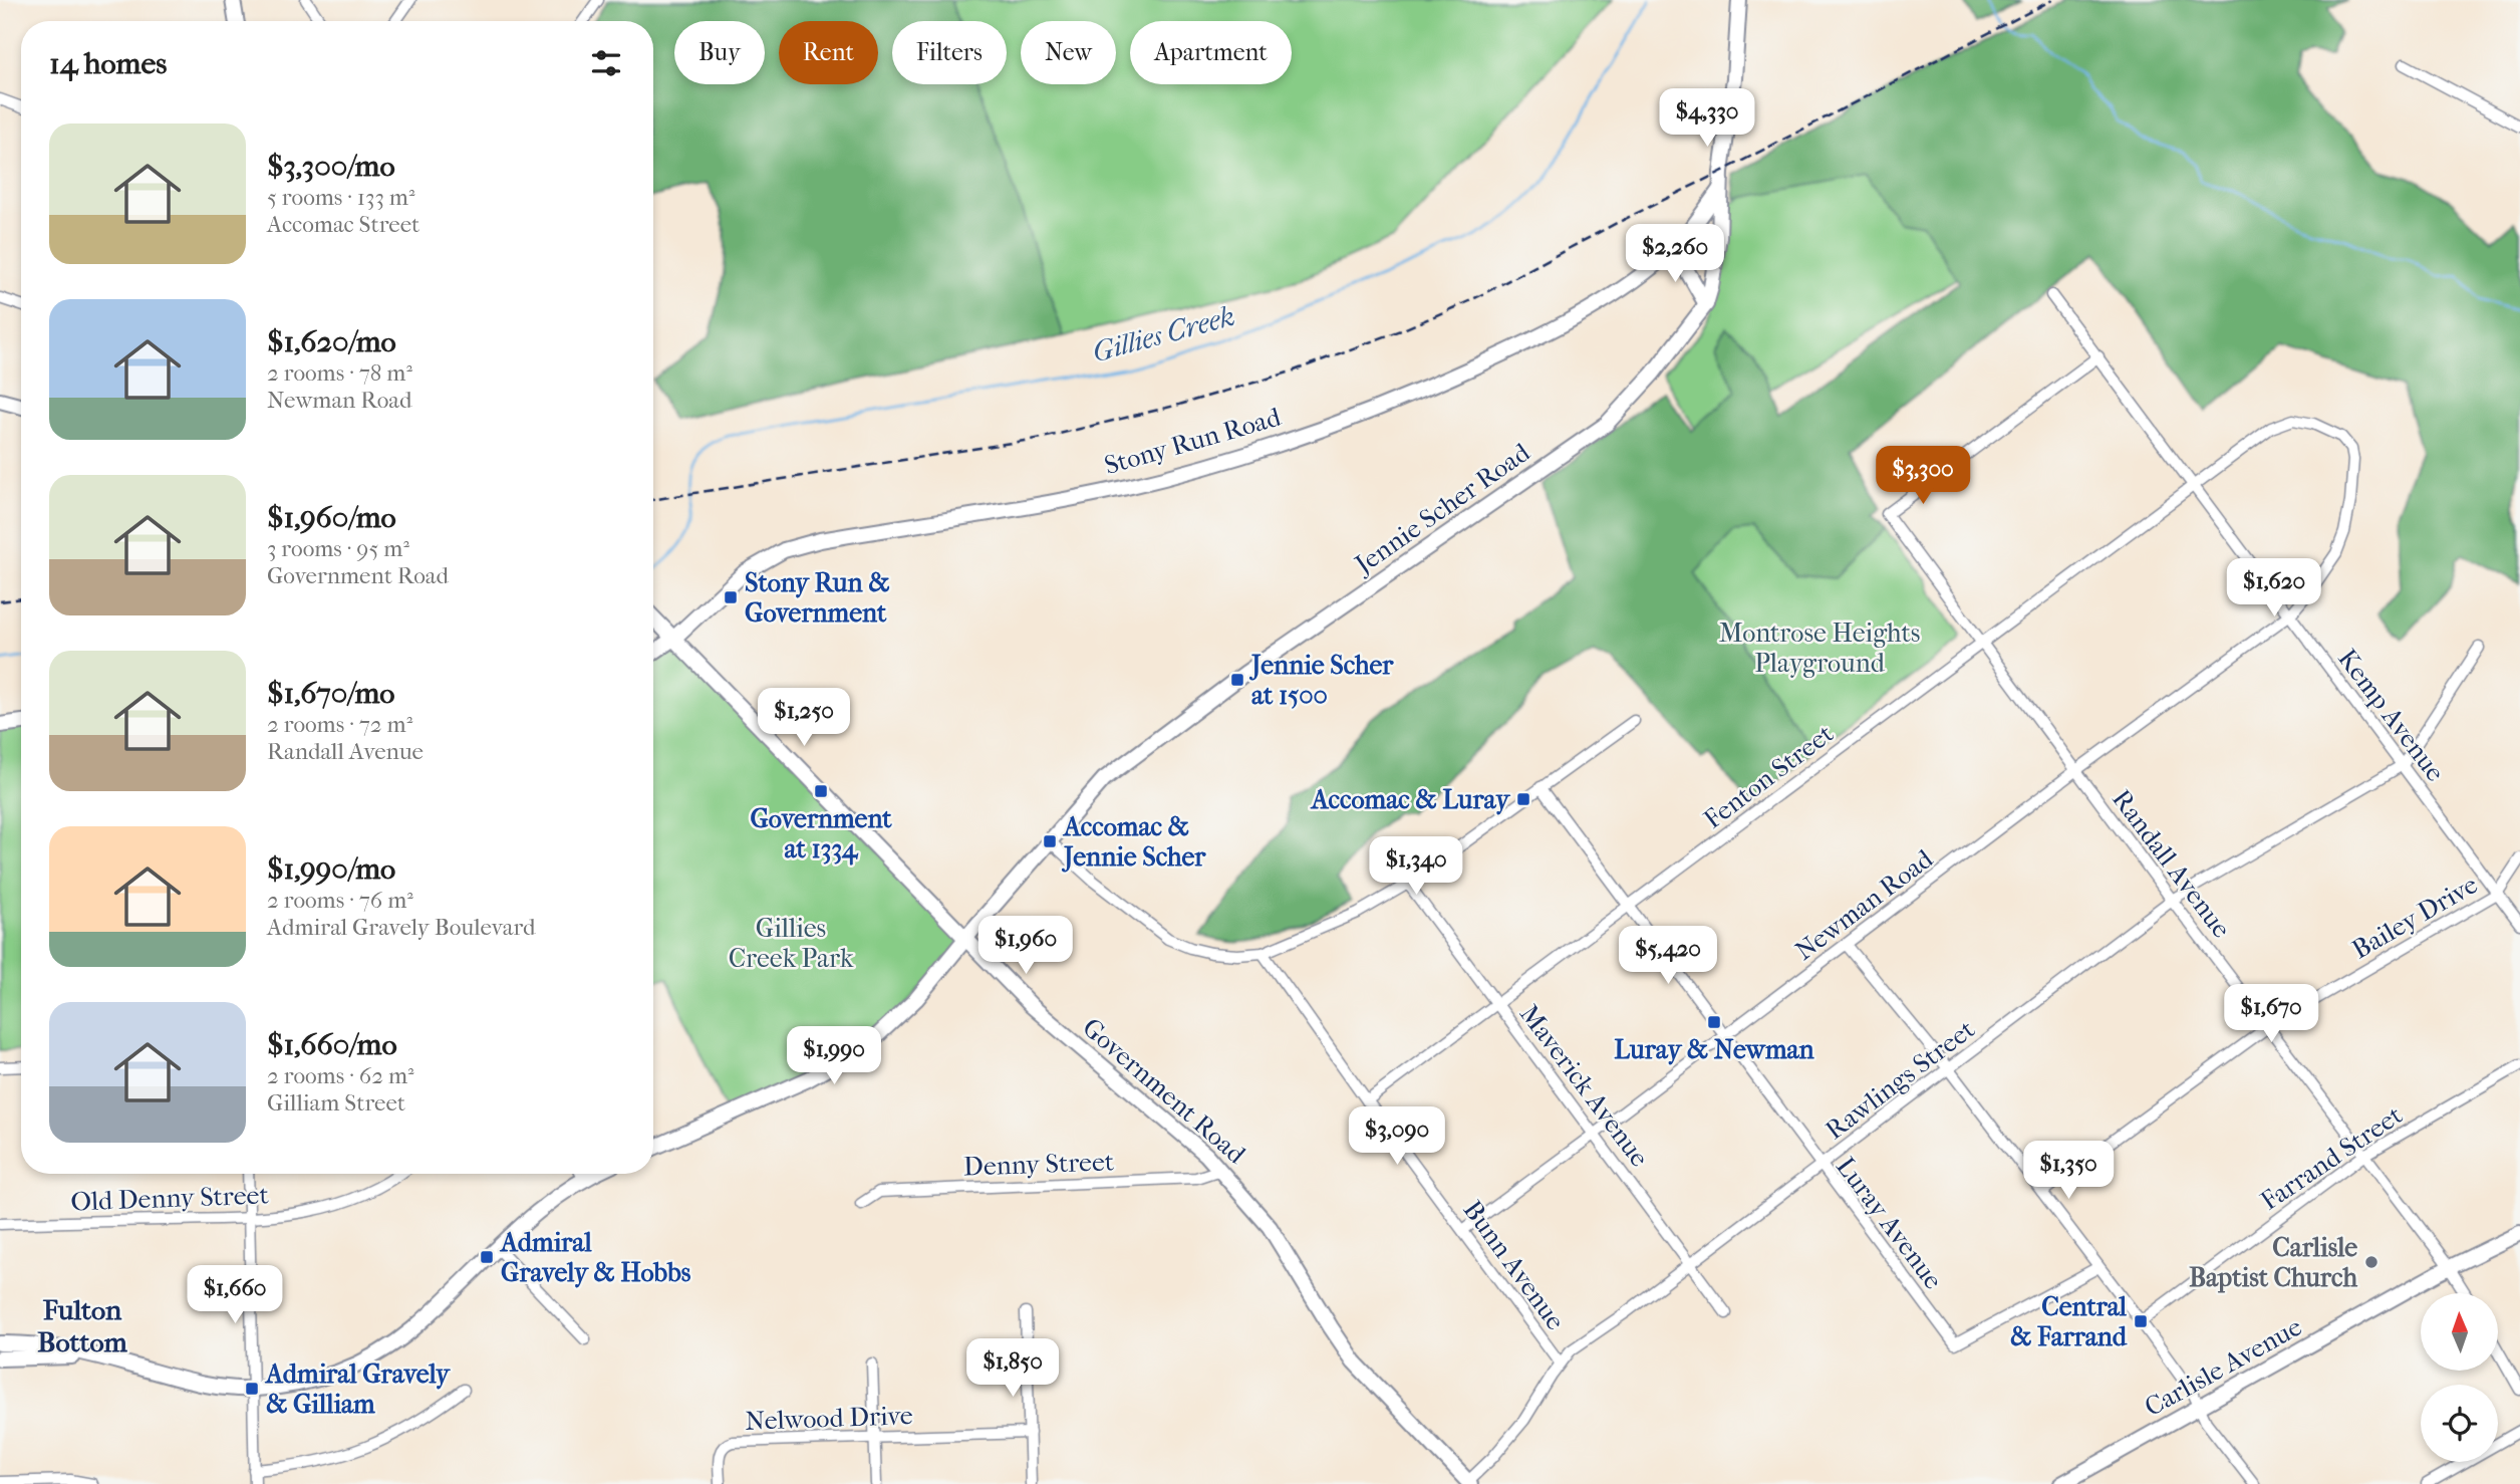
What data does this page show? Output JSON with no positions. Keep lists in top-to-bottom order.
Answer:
{
  "streets": {
    "street": [
      "Stony Run Road",
      "Jennie Scher Road",
      "Kemp Avenue",
      "Fenton Street",
      "Randall Avenue",
      "Newman Road",
      "Bailey Drive",
      "Rawlings Street",
      "Maverick Avenue",
      "Government Road",
      "Farrand Street",
      "Denny Street",
      "Old Denny Street",
      "Luray Avenue",
      "Bunn Avenue",
      "Carlisle Avenue",
      "Nelwood Drive"
    ]
  },
  "crossings": [
    ["Stony Run Road", "Jennie Scher Road"],
    ["Stony Run Road", "Government Road"],
    ["Jennie Scher Road", "Government Road"],
    ["Kemp Avenue", "Fenton Street"],
    ["Kemp Avenue", "Randall Avenue"],
    ["Kemp Avenue", "Newman Road"],
    ["Kemp Avenue", "Bailey Drive"],
    ["Kemp Avenue", "Rawlings Street"],
    ["Fenton Street", "Randall Avenue"],
    ["Fenton Street", "Newman Road"],
    ["Fenton Street", "Maverick Avenue"],
    ["Fenton Street", "Luray Avenue"],
    ["Fenton Street", "Bunn Avenue"],
    ["Randall Avenue", "Newman Road"],
    ["Randall Avenue", "Bailey Drive"],
    ["Randall Avenue", "Rawlings Street"],
    ["Randall Avenue", "Farrand Street"],
    ["Randall Avenue", "Carlisle Avenue"],
    ["Newman Road", "Maverick Avenue"],
    ["Newman Road", "Luray Avenue"],
    ["Newman Road", "Bunn Avenue"],
    ["Rawlings Street", "Maverick Avenue"],
    ["Rawlings Street", "Government Road"],
    ["Rawlings Street", "Luray Avenue"],
    ["Rawlings Street", "Bunn Avenue"],
    ["Government Road", "Denny Street"]
  ],
  "districts": ["Fulton Bottom"],
  "water": ["Gillies Creek"],
  "parks": ["Montrose Heights Playground", "Gillies Creek Park"],
  "places": {
    "transit": [
      "Stony Run & Government",
      "Jennie Scher at 1500",
      "Government at 1334",
      "Accomac & Luray",
      "Accomac & Jennie Scher",
      "Luray & Newman",
      "Admiral Gravely & Hobbs",
      "Central & Farrand",
      "Admiral Gravely & Gilliam"
    ],
    "other": ["Carlisle Baptist Church"]
  },
  "north": "top",
  "page": {
    "chip": [
      "Buy",
      "Rent",
      "Filters",
      "New",
      "Apartment"
    ],
    "heading": "14 homes",
    "price": [
      "$4,330",
      "$2,260",
      "$3,300",
      "$1,620",
      "$1,250",
      "$1,340",
      "$1,960",
      "$5,420",
      "$1,670",
      "$1,990",
      "$3,090",
      "$1,350",
      "$1,660",
      "$1,850"
    ],
    "list": [
      {
        "name": "$3,300/mo",
        "note": "5 rooms · 133 m² · Accomac Street"
      },
      {
        "name": "$1,620/mo",
        "note": "2 rooms · 78 m² · Newman Road"
      },
      {
        "name": "$1,960/mo",
        "note": "3 rooms · 95 m² · Government Road"
      },
      {
        "name": "$1,670/mo",
        "note": "2 rooms · 72 m² · Randall Avenue"
      },
      {
        "name": "$1,990/mo",
        "note": "2 rooms · 76 m² · Admiral Gravely Boulevard"
      },
      {
        "name": "$1,660/mo",
        "note": "2 rooms · 62 m² · Gilliam Street"
      }
    ]
  }
}
